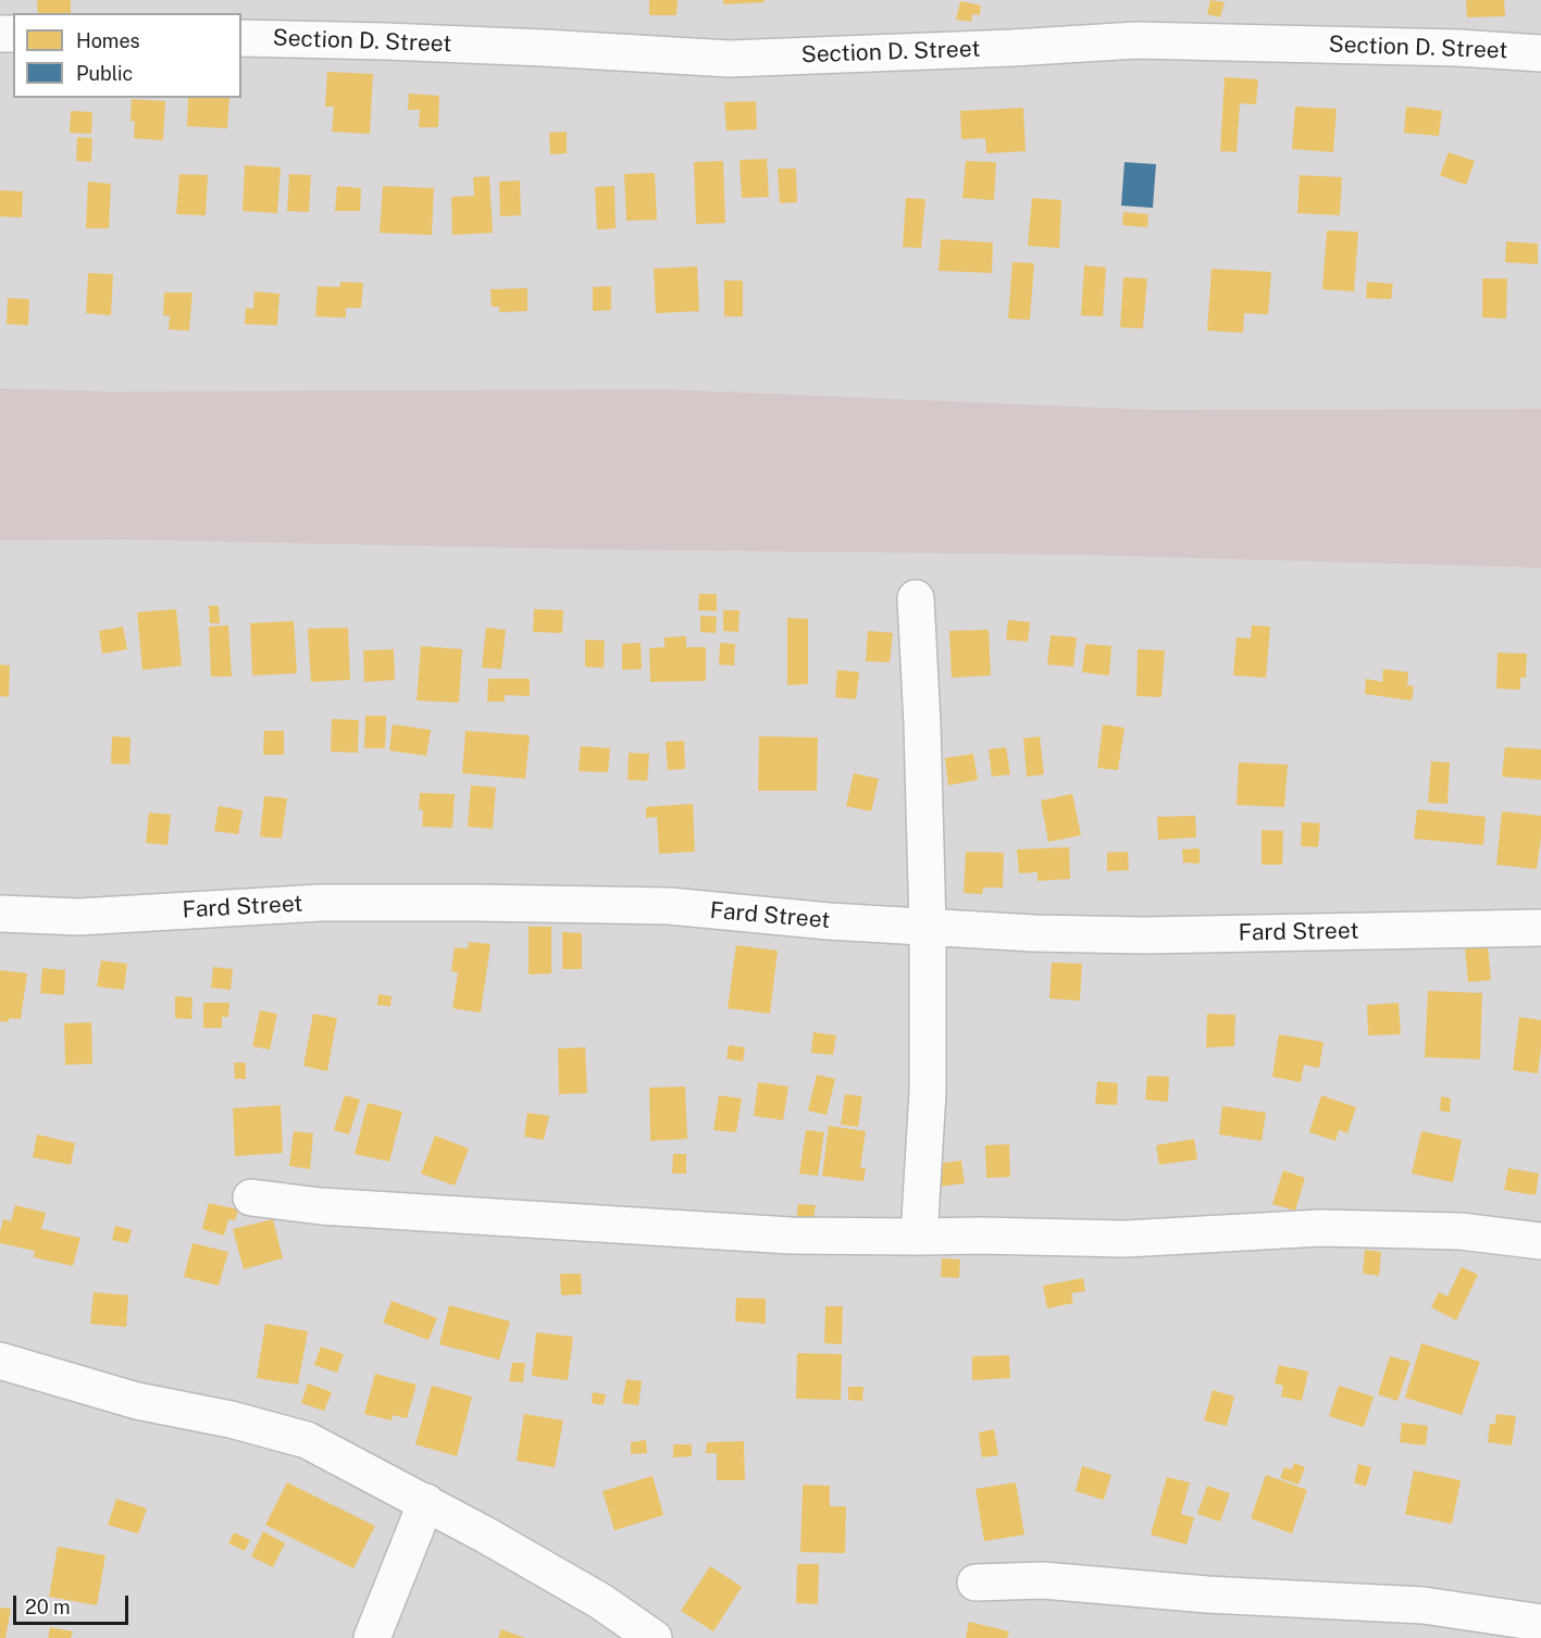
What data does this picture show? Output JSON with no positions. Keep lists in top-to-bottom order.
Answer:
{
  "streets": {
    "street": ["Section D. Street", "Fard Street"]
  },
  "legend": ["Homes", "Public"],
  "scale_bar": "20 m"
}
